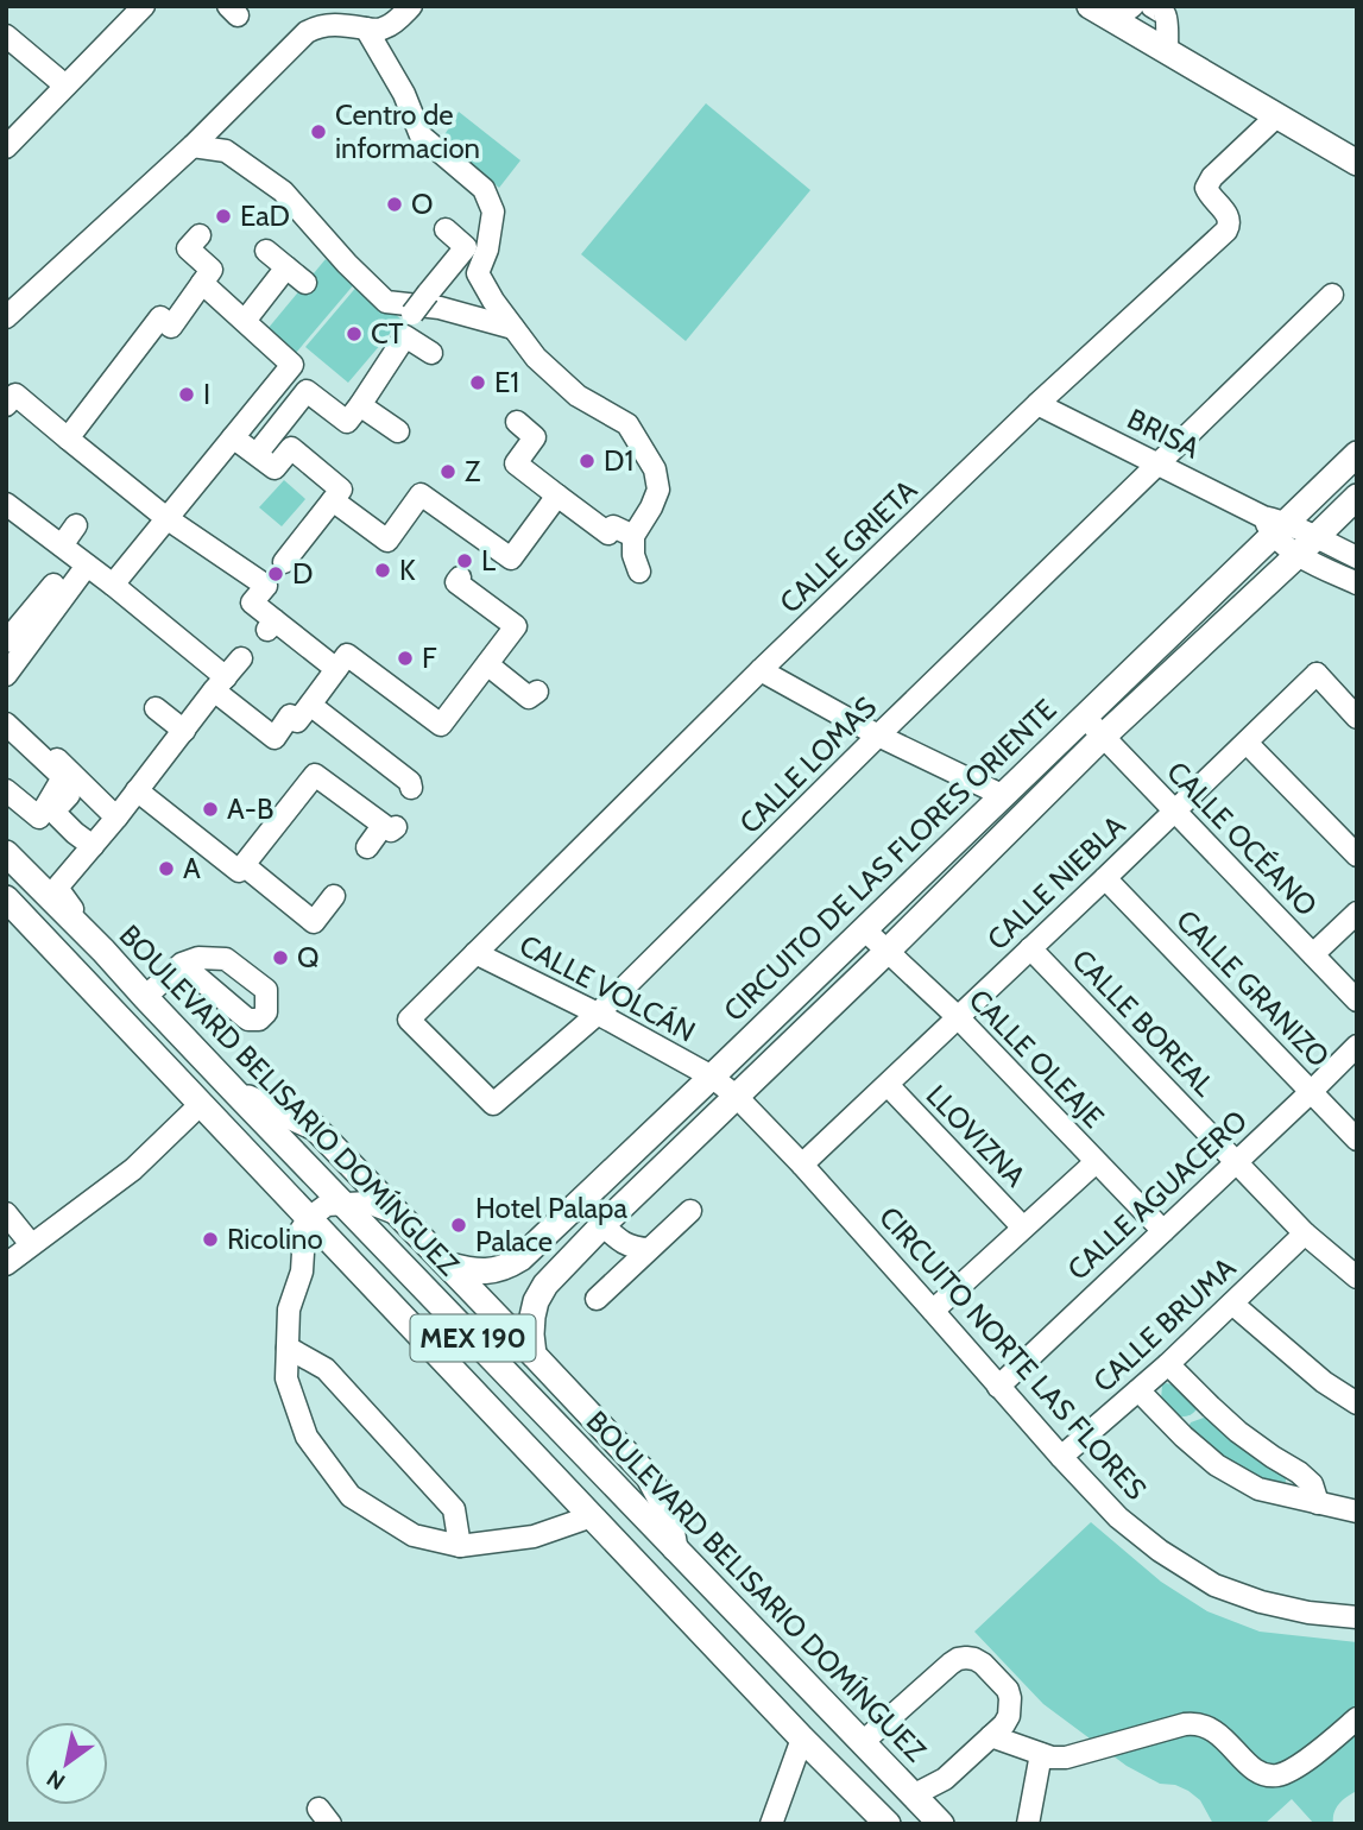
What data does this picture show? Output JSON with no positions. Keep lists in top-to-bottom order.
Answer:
{
  "streets": {
    "main road": ["CIRCUITO DE LAS FLORES ORIENTE", "BOULEVARD BELISARIO DOMÍNGUEZ", "MEX 190"],
    "street": [
      "BRISA",
      "CALLE GRIETA",
      "CALLE LOMAS",
      "CALLE OCÉANO",
      "CALLE NIEBLA",
      "CALLE VOLCÁN",
      "CALLE GRANIZO",
      "CALLE BOREAL",
      "CALLE OLEAJE",
      "LLOVIZNA",
      "CALLE AGUACERO",
      "CALLE BRUMA",
      "CIRCUITO NORTE LAS FLORES"
    ]
  },
  "crossings": [
    ["BRISA", "CALLE GRIETA"],
    ["BRISA", "CALLE LOMAS"],
    ["BRISA", "CIRCUITO DE LAS FLORES ORIENTE"],
    ["CALLE GRIETA", "CALLE LOMAS"],
    ["CALLE GRIETA", "CALLE VOLCÁN"],
    ["CALLE LOMAS", "CALLE VOLCÁN"],
    ["CALLE OCÉANO", "CIRCUITO DE LAS FLORES ORIENTE"],
    ["CALLE OCÉANO", "CALLE NIEBLA"],
    ["CIRCUITO DE LAS FLORES ORIENTE", "CALLE VOLCÁN"],
    ["CIRCUITO DE LAS FLORES ORIENTE", "CALLE OLEAJE"],
    ["CIRCUITO DE LAS FLORES ORIENTE", "CIRCUITO NORTE LAS FLORES"],
    ["CALLE NIEBLA", "CALLE GRANIZO"],
    ["CALLE NIEBLA", "CALLE BOREAL"],
    ["CALLE NIEBLA", "CALLE OLEAJE"],
    ["CALLE NIEBLA", "LLOVIZNA"],
    ["CALLE NIEBLA", "CIRCUITO NORTE LAS FLORES"],
    ["CALLE VOLCÁN", "CIRCUITO NORTE LAS FLORES"],
    ["CALLE GRANIZO", "CALLE AGUACERO"],
    ["CALLE BOREAL", "CALLE AGUACERO"],
    ["CALLE BOREAL", "CALLE BRUMA"],
    ["CALLE OLEAJE", "CALLE AGUACERO"],
    ["CALLE AGUACERO", "CIRCUITO NORTE LAS FLORES"],
    ["CALLE BRUMA", "CIRCUITO NORTE LAS FLORES"]
  ],
  "places": [
    "Centro de informacion",
    "O",
    "EaD",
    "CT",
    "E1",
    "I",
    "D1",
    "Z",
    "L",
    "K",
    "D",
    "F",
    "A-B",
    "A",
    "Q",
    "Hotel Palapa Palace",
    "Ricolino"
  ],
  "north": "bottom left"
}
